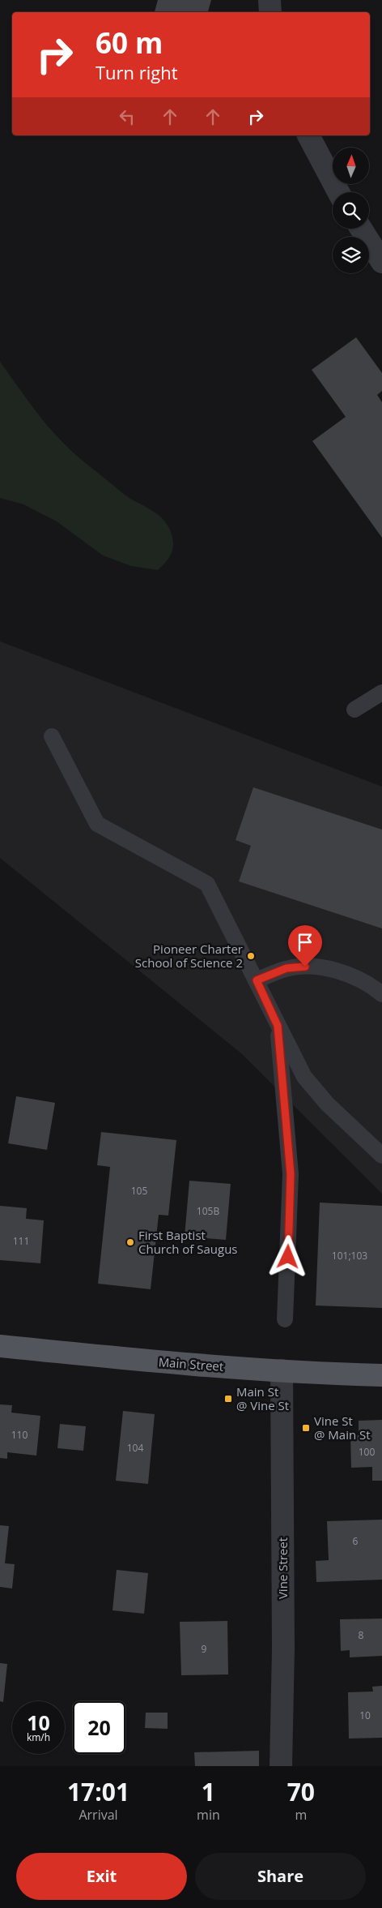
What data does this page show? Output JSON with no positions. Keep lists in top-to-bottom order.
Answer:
{
  "streets": {
    "main road": ["Main Street"],
    "street": ["Vine Street"]
  },
  "crossings": [
    ["Main Street", "Vine Street"]
  ],
  "places": {
    "other": ["Pioneer Charter School of Science 2", "First Baptist Church of Saugus"],
    "transit": ["Main St @ Vine St", "Vine St @ Main St"]
  },
  "house_numbers": [
    "105",
    "105B",
    "111",
    "101;103",
    "110",
    "104",
    "100",
    "6",
    "8",
    "9",
    "10"
  ],
  "north": "top",
  "page": {
    "turn": ["60 m", "Turn right"],
    "speed": "10 km/h",
    "limit": "20",
    "eta": [
      "17:01",
      "Arrival",
      "1",
      "min",
      "70",
      "m"
    ],
    "buttons": ["Exit", "Share"]
  }
}
